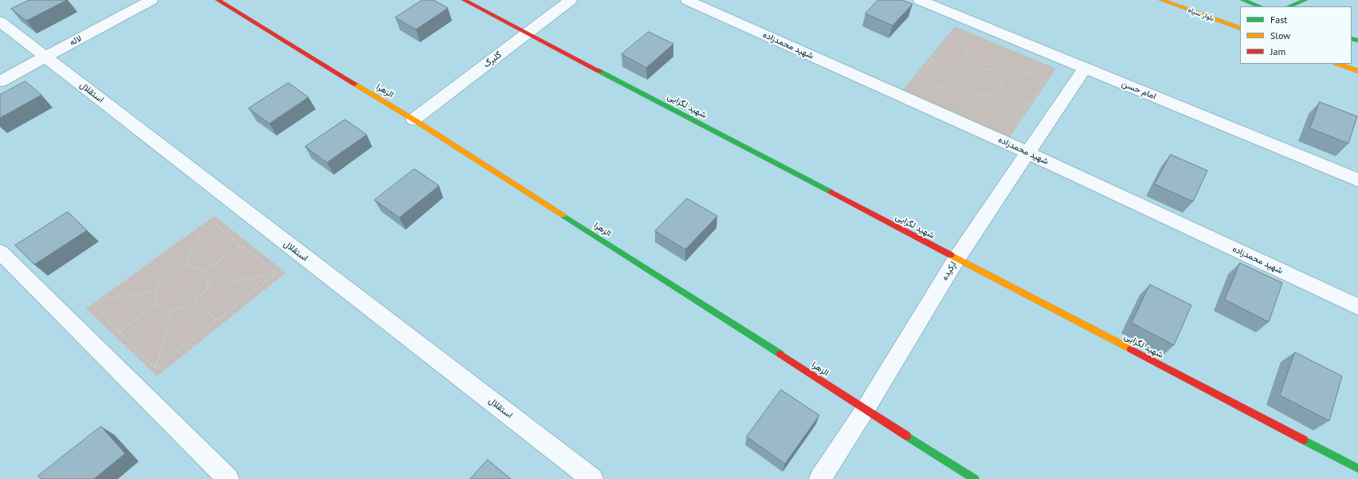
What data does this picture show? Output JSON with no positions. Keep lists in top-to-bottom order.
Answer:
{
  "streets": {
    "street": [
      "بلوار سپاه",
      "لاله",
      "شهید محمدزاده",
      "گلبرگ",
      "امام حسن",
      "الزهرا",
      "استقلال",
      "شهید لگزایی",
      "ارکیده"
    ]
  },
  "crossings": [
    ["لاله", "استقلال"],
    ["شهید محمدزاده", "ارکیده"],
    ["گلبرگ", "الزهرا"],
    ["گلبرگ", "شهید لگزایی"],
    ["امام حسن", "ارکیده"],
    ["الزهرا", "ارکیده"],
    ["شهید لگزایی", "ارکیده"]
  ],
  "legend": ["Fast", "Slow", "Jam"]
}
